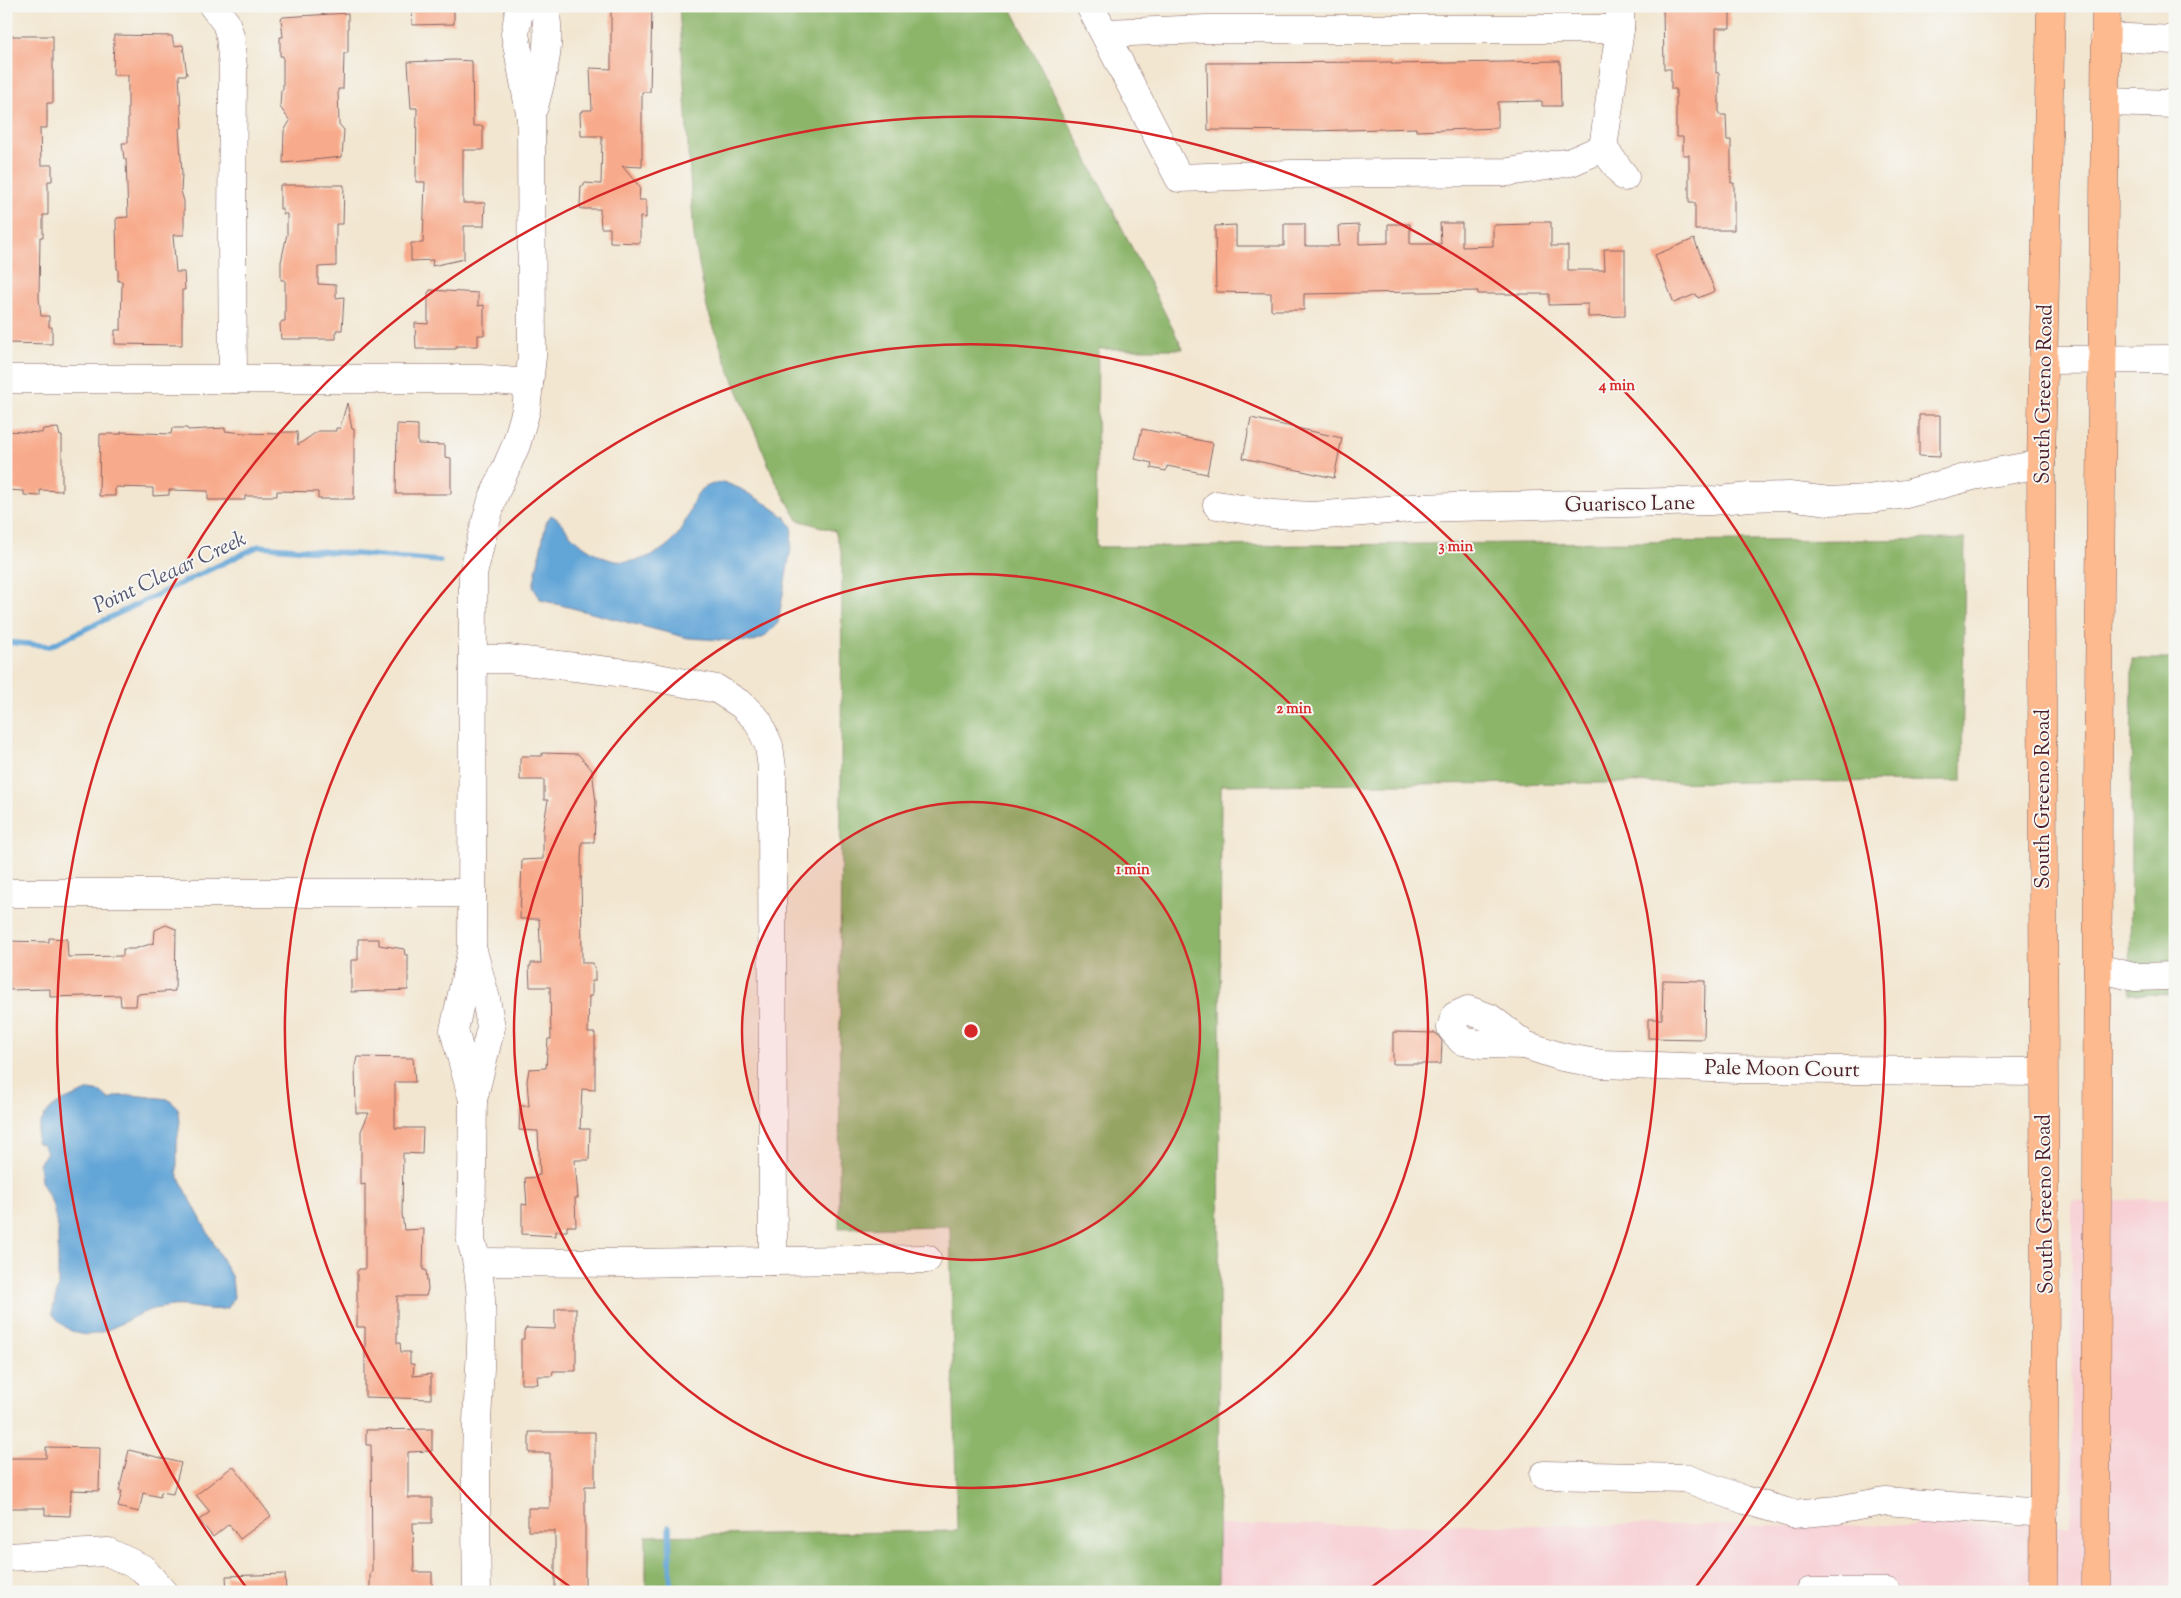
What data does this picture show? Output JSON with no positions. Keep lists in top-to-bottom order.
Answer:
{
  "streets": {
    "main road": ["South Greeno Road"],
    "street": ["Guarisco Lane", "Pale Moon Court"]
  },
  "crossings": [
    ["South Greeno Road", "Guarisco Lane"],
    ["South Greeno Road", "Pale Moon Court"]
  ],
  "water": ["Point Cleaar Creek"],
  "rings": [
    "4 min",
    "3 min",
    "2 min",
    "1 min"
  ]
}
